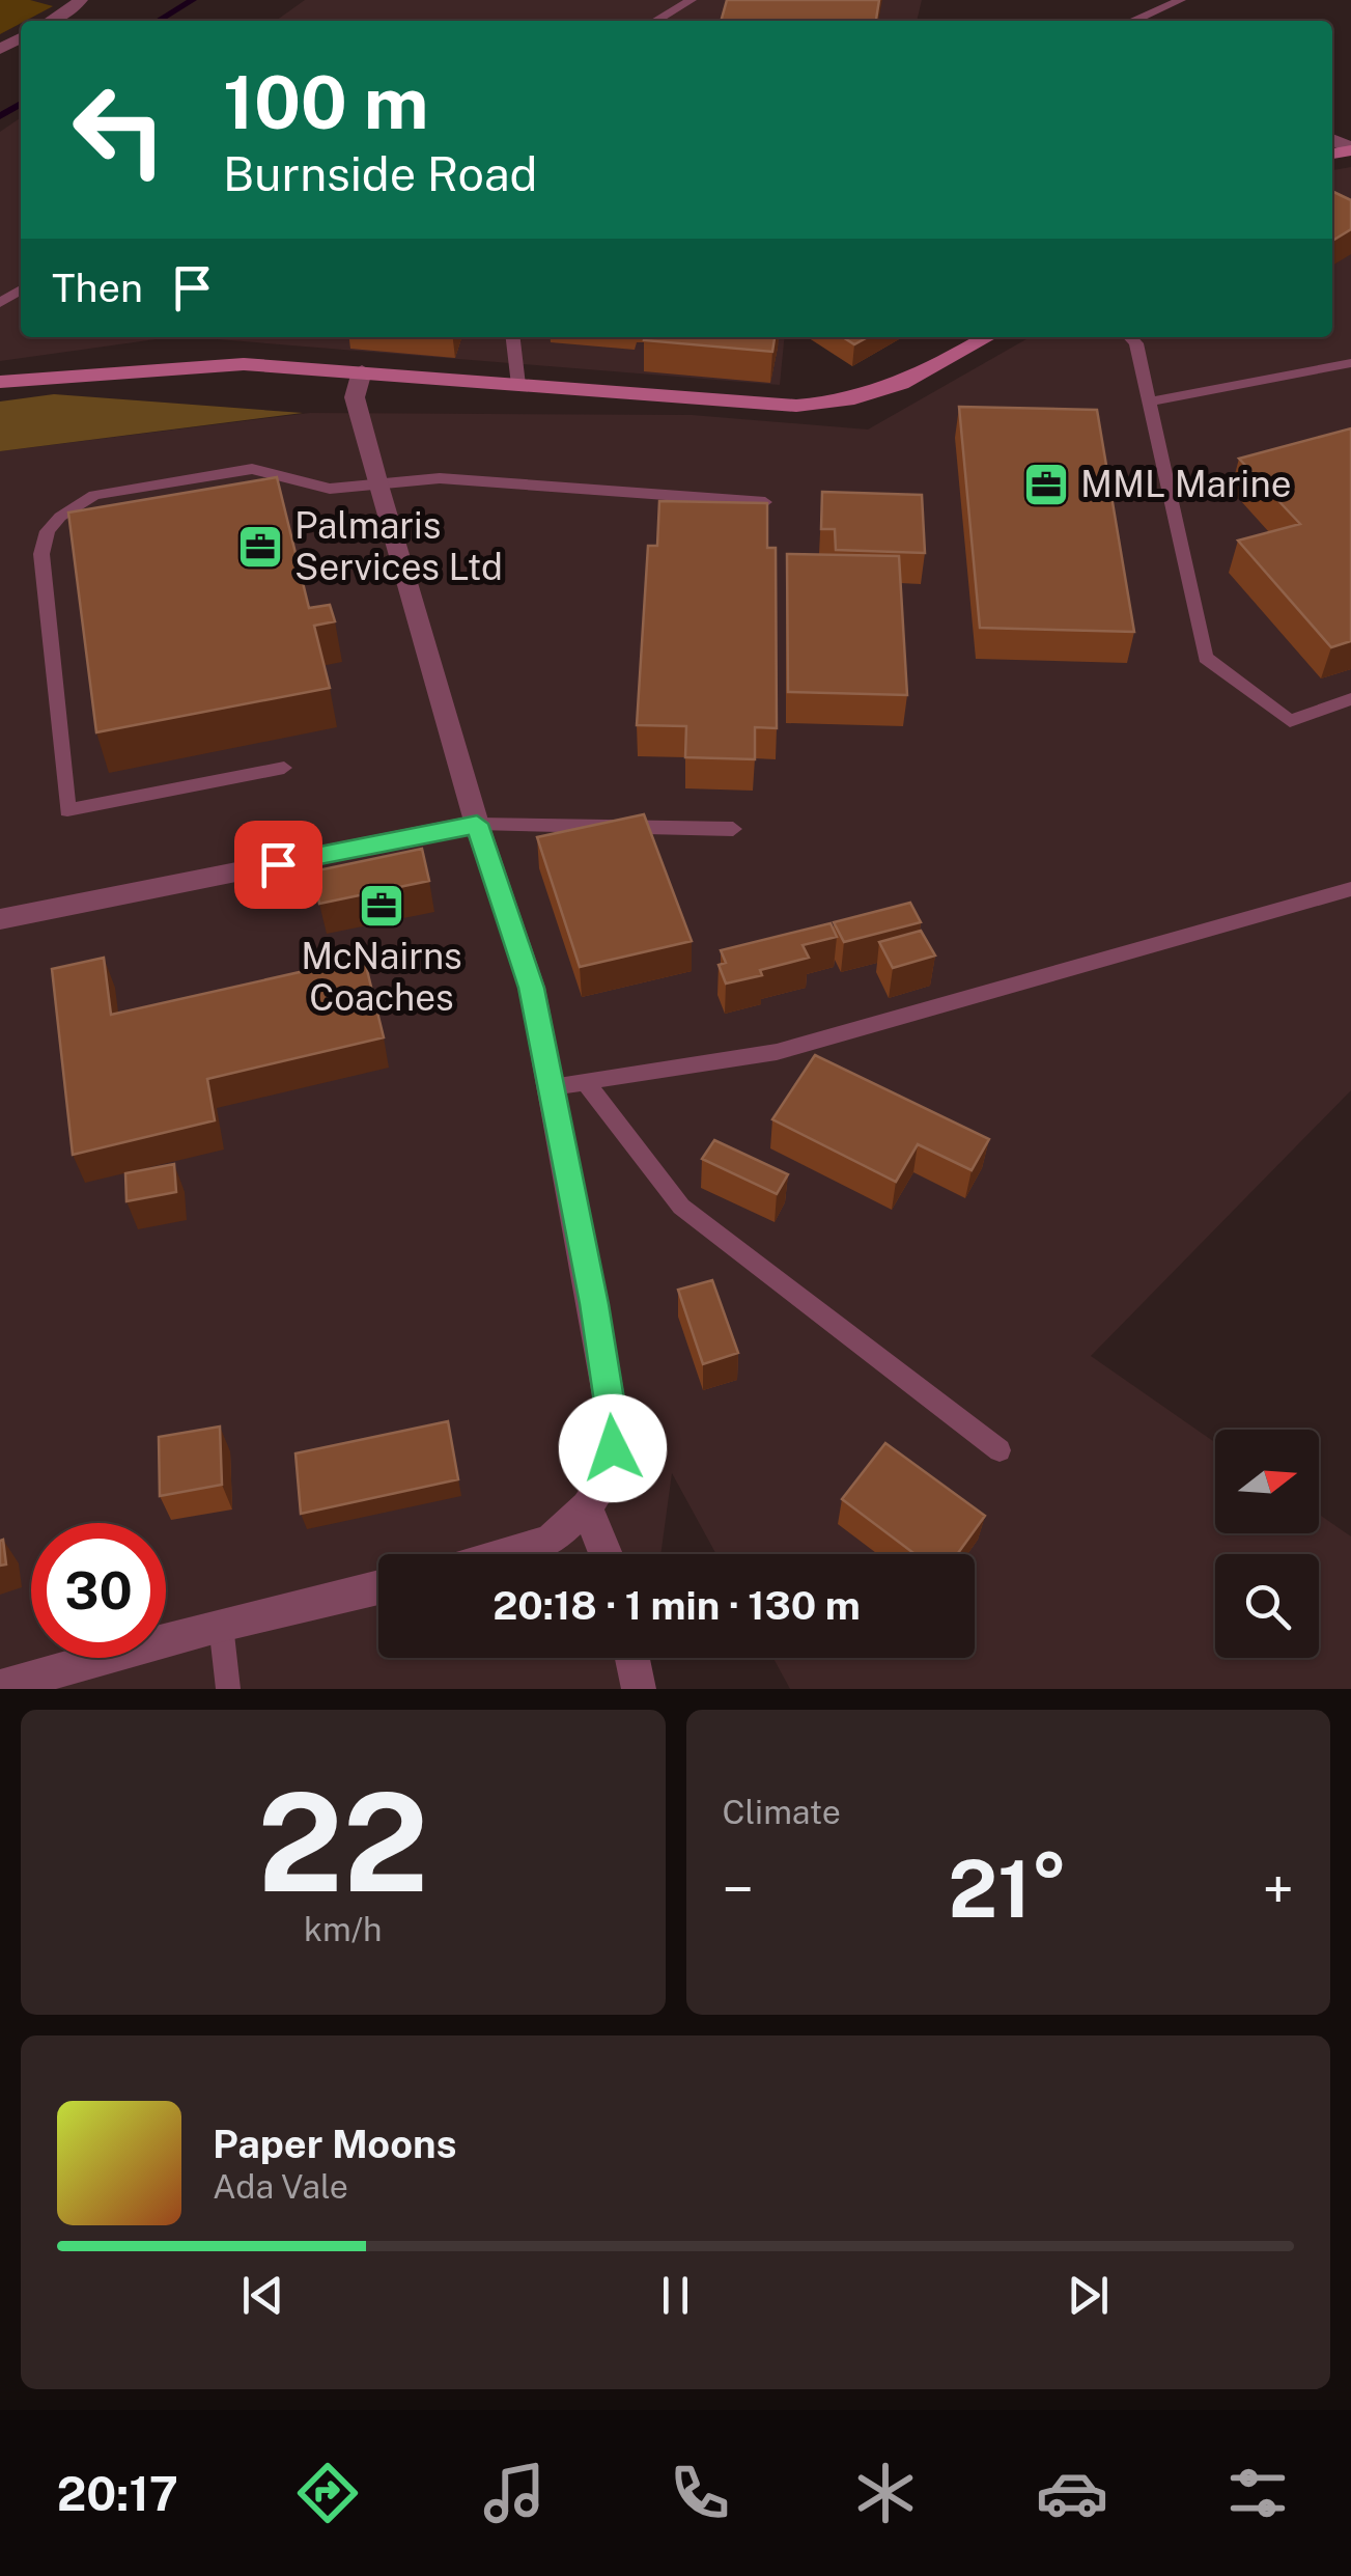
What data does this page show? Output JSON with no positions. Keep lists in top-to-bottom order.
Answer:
{
  "places": {
    "office": ["MML Marine", "Palmaris Services Ltd", "McNairns Coaches"]
  },
  "north": "right",
  "page": {
    "turn": ["100 m", "Burnside Road"],
    "then": "Then",
    "limit": "30",
    "trip": "20:18 · 1 min · 130 m",
    "tile": [
      ["22", "km/h"],
      "Climate"
    ],
    "heat": ["−", "21°", "+"],
    "song": ["Paper Moons", "Ada Vale"],
    "tabs": "20:17"
  }
}
